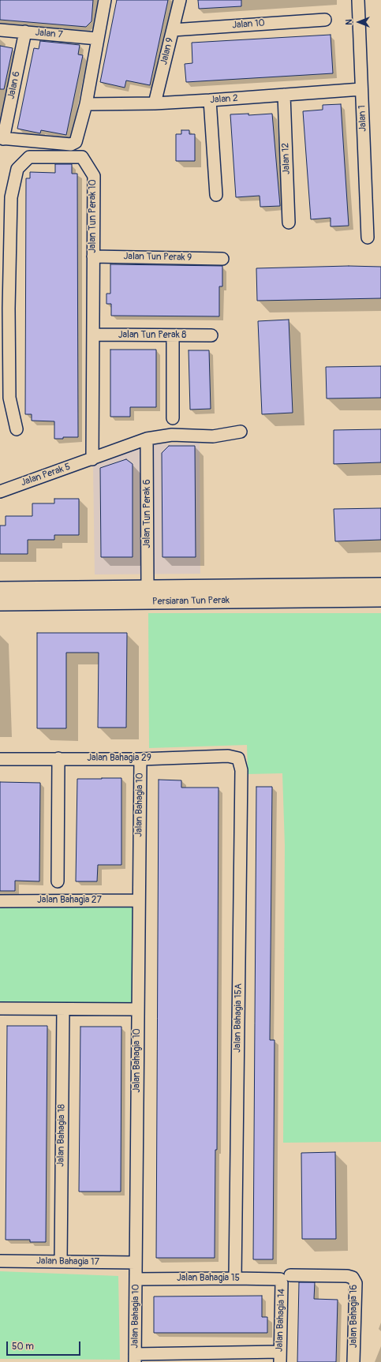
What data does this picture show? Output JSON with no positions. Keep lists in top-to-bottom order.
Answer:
{
  "streets": {
    "street": [
      "Jalan 10",
      "Jalan 7",
      "Jalan 9",
      "Jalan 6",
      "Jalan 2",
      "Jalan 1",
      "Jalan 12",
      "Jalan Tun Perak 10",
      "Jalan Tun Perak 9",
      "Jalan Tun Perak 8",
      "Jalan Perak 5",
      "Jalan Tun Perak 6",
      "Persiaran Tun Perak",
      "Jalan Bahagia 29",
      "Jalan Bahagia 10",
      "Jalan Bahagia 27",
      "Jalan Bahagia 15A",
      "Jalan Bahagia 18",
      "Jalan Bahagia 17",
      "Jalan Bahagia 15",
      "Jalan Bahagia 16",
      "Jalan Bahagia 14"
    ]
  },
  "crossings": [
    ["Jalan 10", "Jalan 9"],
    ["Jalan 7", "Jalan 6"],
    ["Jalan 9", "Jalan 2"],
    ["Jalan 2", "Jalan 1"],
    ["Jalan 2", "Jalan 12"],
    ["Jalan Tun Perak 10", "Jalan Tun Perak 9"],
    ["Jalan Tun Perak 10", "Jalan Tun Perak 8"],
    ["Jalan Tun Perak 10", "Jalan Perak 5"],
    ["Jalan Perak 5", "Jalan Tun Perak 6"],
    ["Jalan Tun Perak 6", "Persiaran Tun Perak"],
    ["Jalan Bahagia 29", "Jalan Bahagia 10"],
    ["Jalan Bahagia 29", "Jalan Bahagia 15A"],
    ["Jalan Bahagia 10", "Jalan Bahagia 27"],
    ["Jalan Bahagia 10", "Jalan Bahagia 17"],
    ["Jalan Bahagia 10", "Jalan Bahagia 15"],
    ["Jalan Bahagia 15A", "Jalan Bahagia 15"],
    ["Jalan Bahagia 18", "Jalan Bahagia 17"],
    ["Jalan Bahagia 15", "Jalan Bahagia 16"],
    ["Jalan Bahagia 15", "Jalan Bahagia 14"],
    ["Jalan Bahagia 16", "Jalan Bahagia 14"]
  ],
  "scale_bar": "50 m",
  "north": "left"
}
